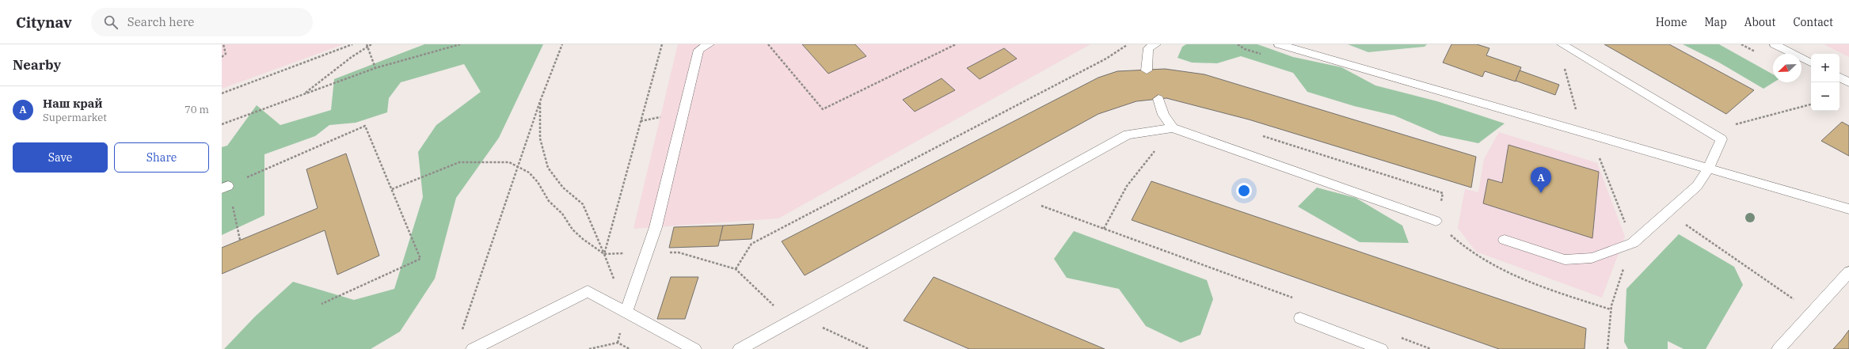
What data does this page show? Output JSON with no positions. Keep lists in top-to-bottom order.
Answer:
{
  "north": "bottom left",
  "page": {
    "header": "Citynav",
    "search": "Search here",
    "nav": [
      "Home",
      "Map",
      "About",
      "Contact"
    ],
    "heading": "Nearby",
    "map_buttons": ["+", "−"],
    "list": [
      {
        "mark": "A",
        "name": "Наш край",
        "note": "Supermarket",
        "value": "70 m"
      }
    ],
    "buttons": ["Save", "Share"],
    "pins": "A"
  }
}
